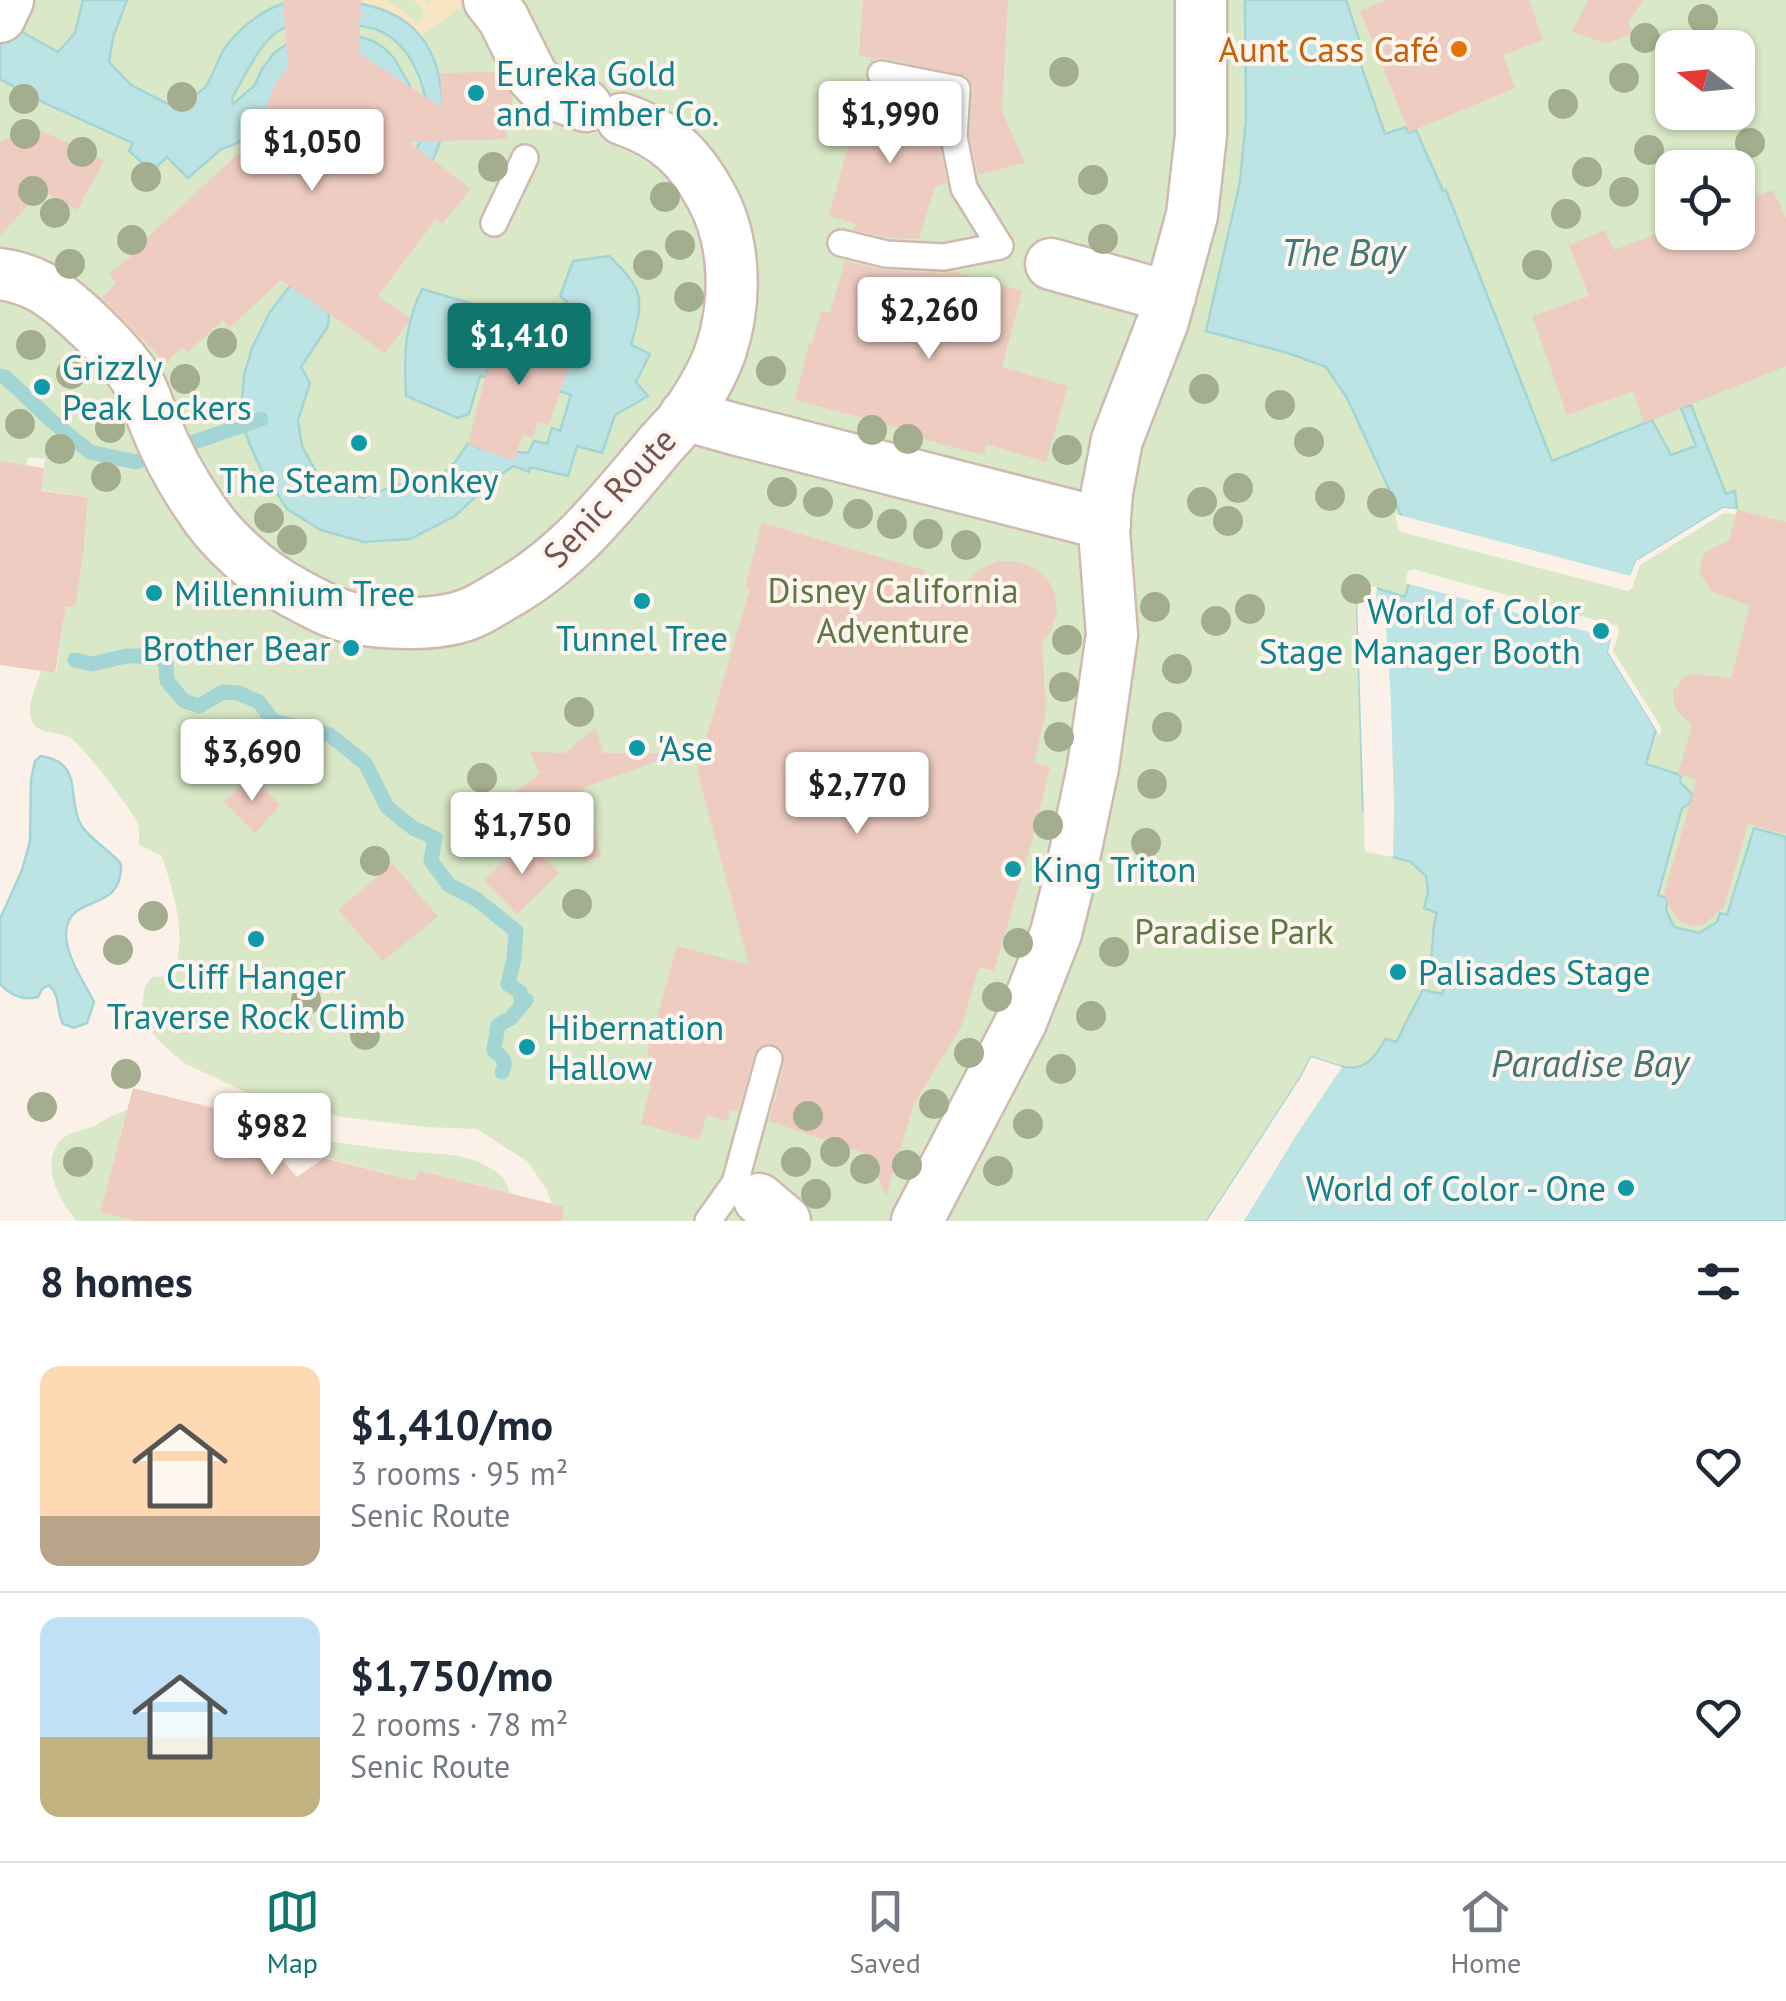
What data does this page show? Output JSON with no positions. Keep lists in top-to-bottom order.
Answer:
{
  "streets": {
    "street": ["Senic Route"]
  },
  "water": ["The Bay", "Paradise Bay"],
  "parks": ["Disney California Adventure", "Paradise Park"],
  "places": [
    "Aunt Cass Café",
    "Eureka Gold and Timber Co.",
    "Grizzly Peak Lockers",
    "The Steam Donkey",
    "Millennium Tree",
    "Tunnel Tree",
    "World of Color Stage Manager Booth",
    "Brother Bear",
    "'Ase",
    "King Triton",
    "Cliff Hanger Traverse Rock Climb",
    "Palisades Stage",
    "Hibernation Hallow",
    "World of Color - One"
  ],
  "north": "left",
  "page": {
    "price": [
      "$1,990",
      "$1,050",
      "$2,260",
      "$1,410",
      "$3,690",
      "$2,770",
      "$1,750",
      "$982"
    ],
    "heading": "8 homes",
    "list": [
      {
        "name": "$1,410/mo",
        "note": "3 rooms · 95 m² · Senic Route"
      },
      {
        "name": "$1,750/mo",
        "note": "2 rooms · 78 m² · Senic Route"
      }
    ],
    "tabs": ["Map", "Saved", "Home"]
  }
}
